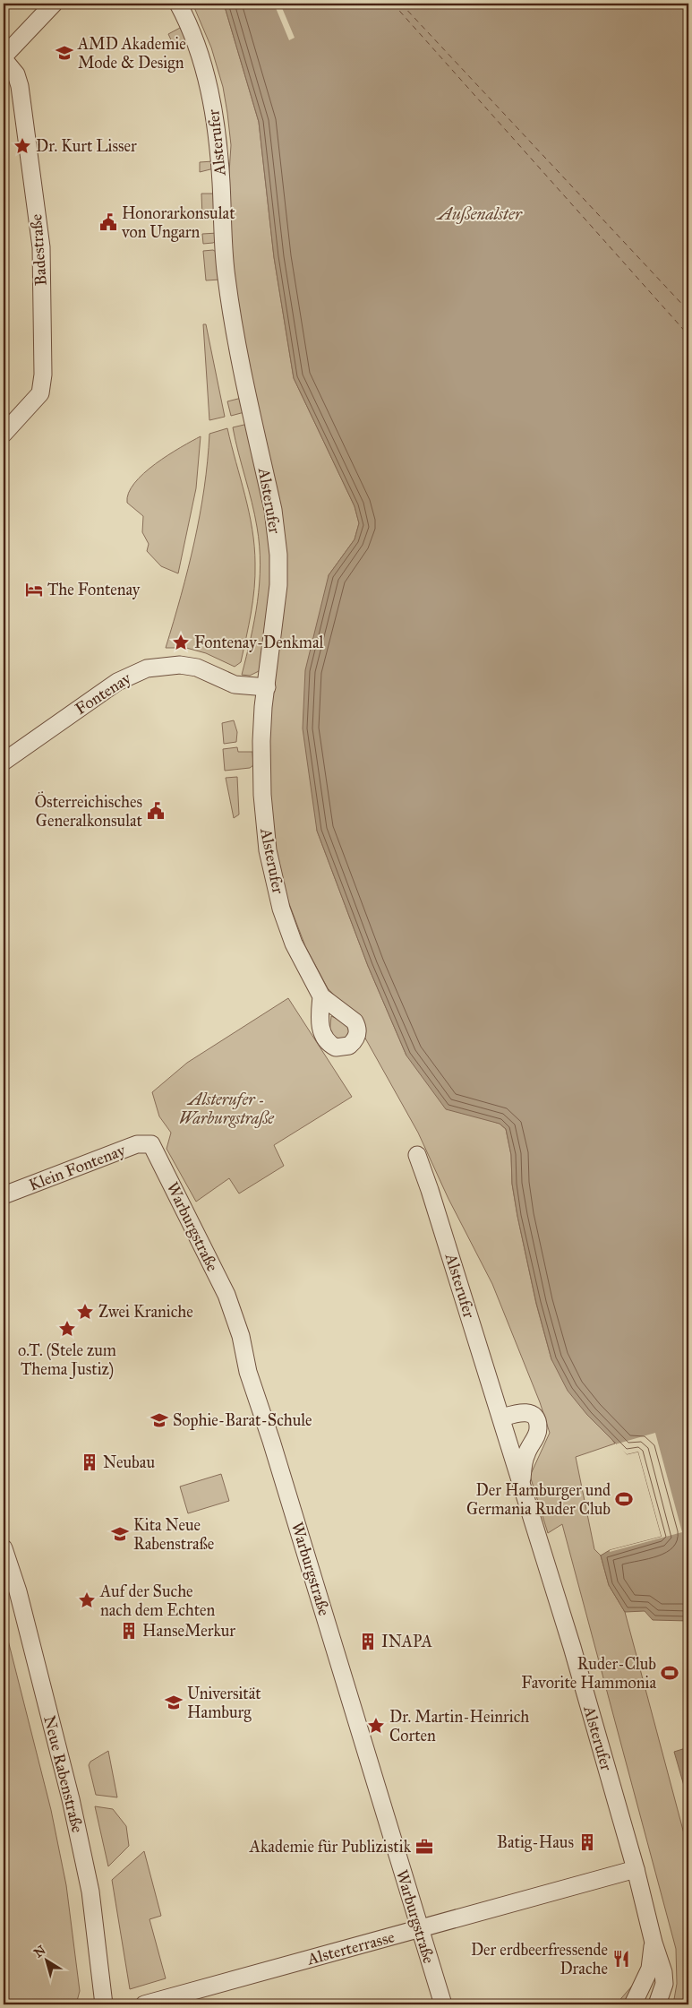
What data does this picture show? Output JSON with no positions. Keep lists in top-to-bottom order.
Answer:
{
  "streets": {
    "street": [
      "Alsterufer",
      "Badestraße",
      "Fontenay",
      "Klein Fontenay",
      "Warburgstraße",
      "Neue Rabenstraße",
      "Alsterterrasse"
    ]
  },
  "crossings": [
    ["Alsterufer", "Fontenay"],
    ["Alsterufer", "Alsterterrasse"],
    ["Klein Fontenay", "Warburgstraße"],
    ["Warburgstraße", "Alsterterrasse"]
  ],
  "water": ["Außenalster"],
  "parks": ["Alsterufer - Warburgstraße"],
  "places": {
    "school or university": [
      "AMD Akademie Mode & Design",
      "Sophie-Barat-Schule",
      "Kita Neue Rabenstraße",
      "Universität Hamburg"
    ],
    "place": [
      "Dr. Kurt Lisser",
      "Fontenay-Denkmal",
      "Zwei Kraniche",
      "o.T. (Stele zum Thema Justiz)",
      "Auf der Suche nach dem Echten",
      "Dr. Martin-Heinrich Corten"
    ],
    "public building": ["Honorarkonsulat von Ungarn", "Österreichisches Generalkonsulat"],
    "hotel": ["The Fontenay"],
    "building": [
      "Neubau",
      "HanseMerkur",
      "INAPA",
      "Batig-Haus"
    ],
    "sports": ["Der Hamburger und Germania Ruder Club", "Ruder-Club Favorite Hammonia"],
    "office": ["Akademie für Publizistik"],
    "restaurant": ["Der erdbeerfressende Drache"]
  },
  "north": "top left"
}
